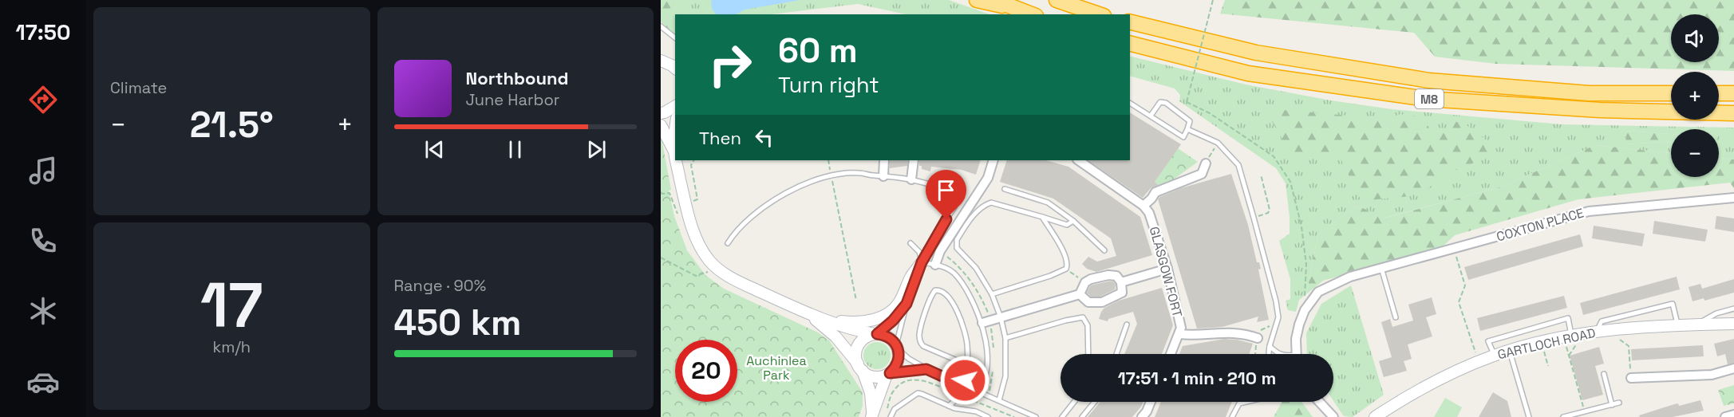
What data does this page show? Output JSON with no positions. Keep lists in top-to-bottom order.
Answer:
{
  "streets": {
    "highway": ["M8"],
    "street": ["COXTON PLACE", "GLASGOW FORT", "GARTLOCH ROAD"]
  },
  "parks": ["Auchinlea Park"],
  "page": {
    "tabs": "17:50",
    "tile": [
      "Climate",
      ["17", "km/h"],
      ["Range · 90%", "450 km"]
    ],
    "map_buttons": ["+", "−"],
    "turn": ["60 m", "Turn right"],
    "song": ["Northbound", "June Harbor"],
    "heat": ["−", "21.5°", "+"],
    "then": "Then",
    "limit": "20",
    "trip": "17:51 · 1 min · 210 m"
  }
}
